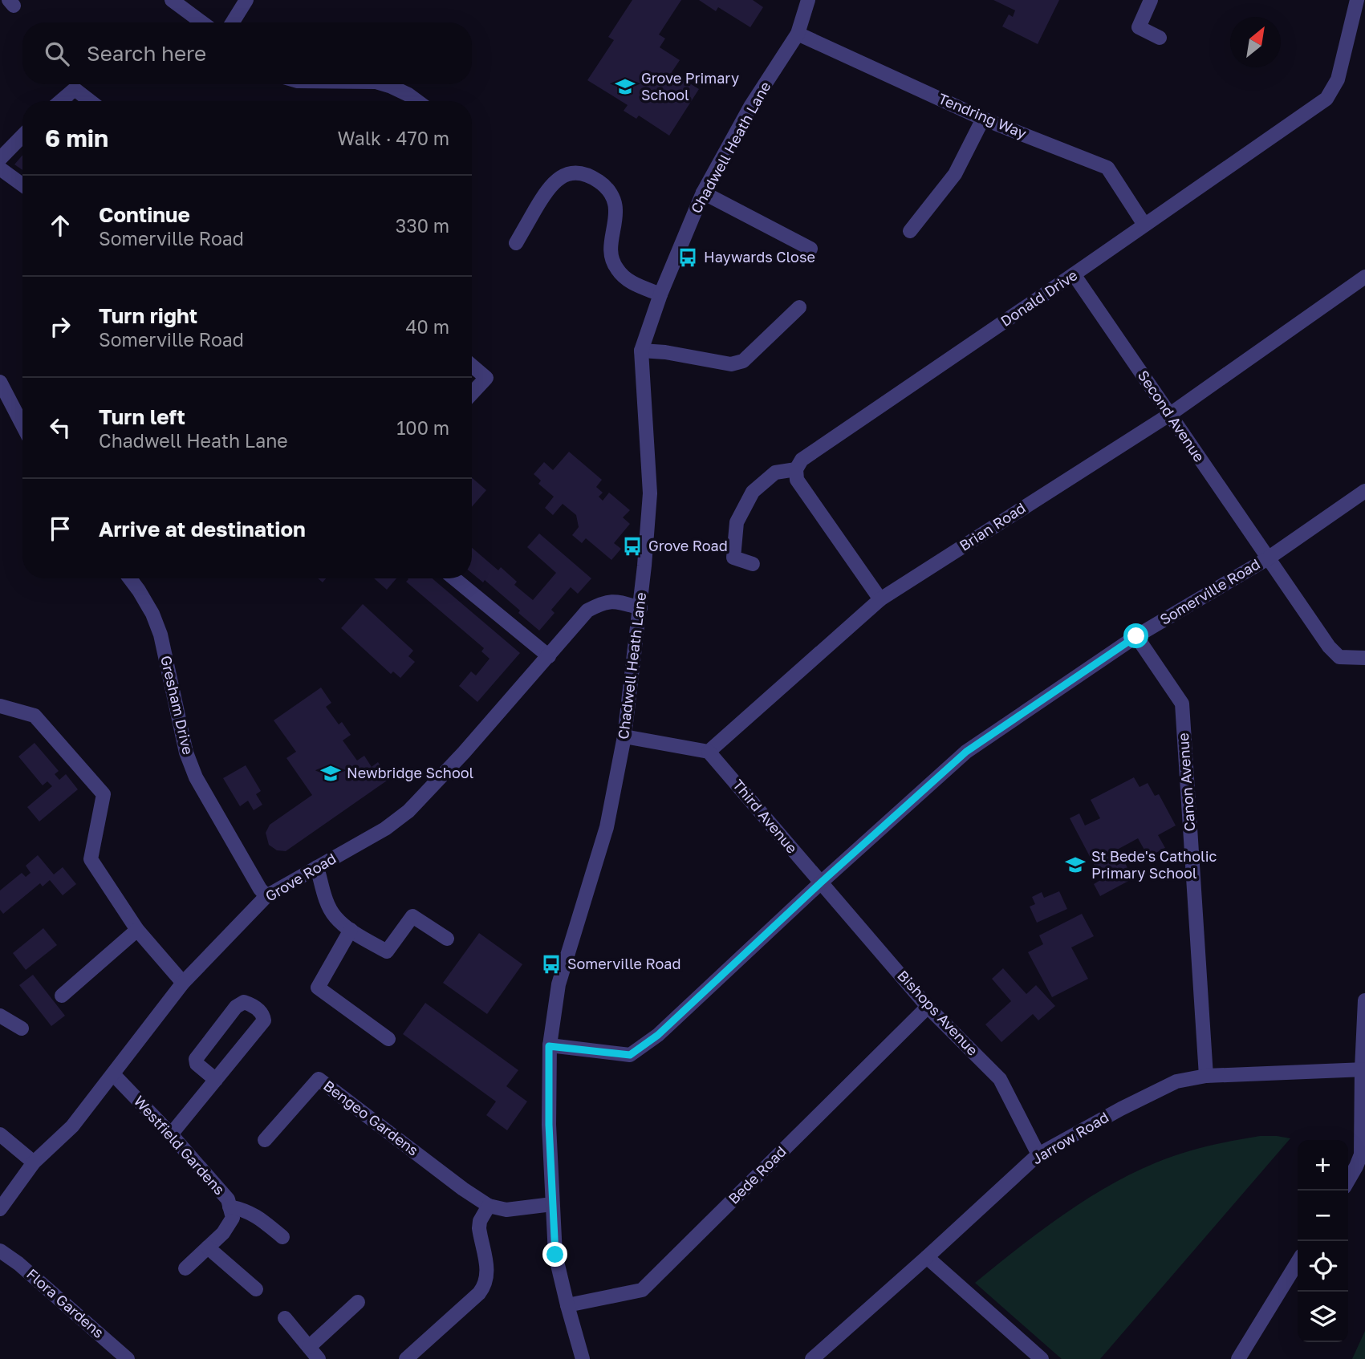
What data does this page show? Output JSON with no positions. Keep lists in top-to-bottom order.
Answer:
{
  "streets": {
    "street": [
      "Tendring Way",
      "Chadwell Heath Lane",
      "Donald Drive",
      "Second Avenue",
      "Brian Road",
      "Somerville Road",
      "Gresham Drive",
      "Canon Avenue",
      "Third Avenue",
      "Grove Road",
      "Bishops Avenue",
      "Bengeo Gardens",
      "Jarrow Road",
      "Westfield Gardens",
      "Bede Road",
      "Flora Gardens"
    ]
  },
  "crossings": [
    ["Tendring Way", "Chadwell Heath Lane"],
    ["Tendring Way", "Donald Drive"],
    ["Chadwell Heath Lane", "Somerville Road"],
    ["Chadwell Heath Lane", "Grove Road"],
    ["Chadwell Heath Lane", "Bede Road"],
    ["Donald Drive", "Second Avenue"],
    ["Second Avenue", "Brian Road"],
    ["Second Avenue", "Somerville Road"],
    ["Brian Road", "Third Avenue"],
    ["Somerville Road", "Canon Avenue"],
    ["Somerville Road", "Third Avenue"],
    ["Somerville Road", "Bishops Avenue"],
    ["Gresham Drive", "Grove Road"],
    ["Canon Avenue", "Jarrow Road"],
    ["Third Avenue", "Bishops Avenue"],
    ["Grove Road", "Westfield Gardens"],
    ["Bishops Avenue", "Jarrow Road"],
    ["Bishops Avenue", "Bede Road"]
  ],
  "places": {
    "school or university": ["Grove Primary School", "Newbridge School", "St Bede's Catholic Primary School"],
    "bus stop": ["Haywards Close", "Grove Road", "Somerville Road"]
  },
  "north": "top right",
  "page": {
    "search": "Search here",
    "heading": ["6 min", "Walk · 470 m"],
    "list": [
      ["Continue", "Somerville Road", "330 m"],
      ["Turn right", "Somerville Road", "40 m"],
      ["Turn left", "Chadwell Heath Lane", "100 m"],
      "Arrive at destination"
    ],
    "map_buttons": ["+", "−"]
  }
}
